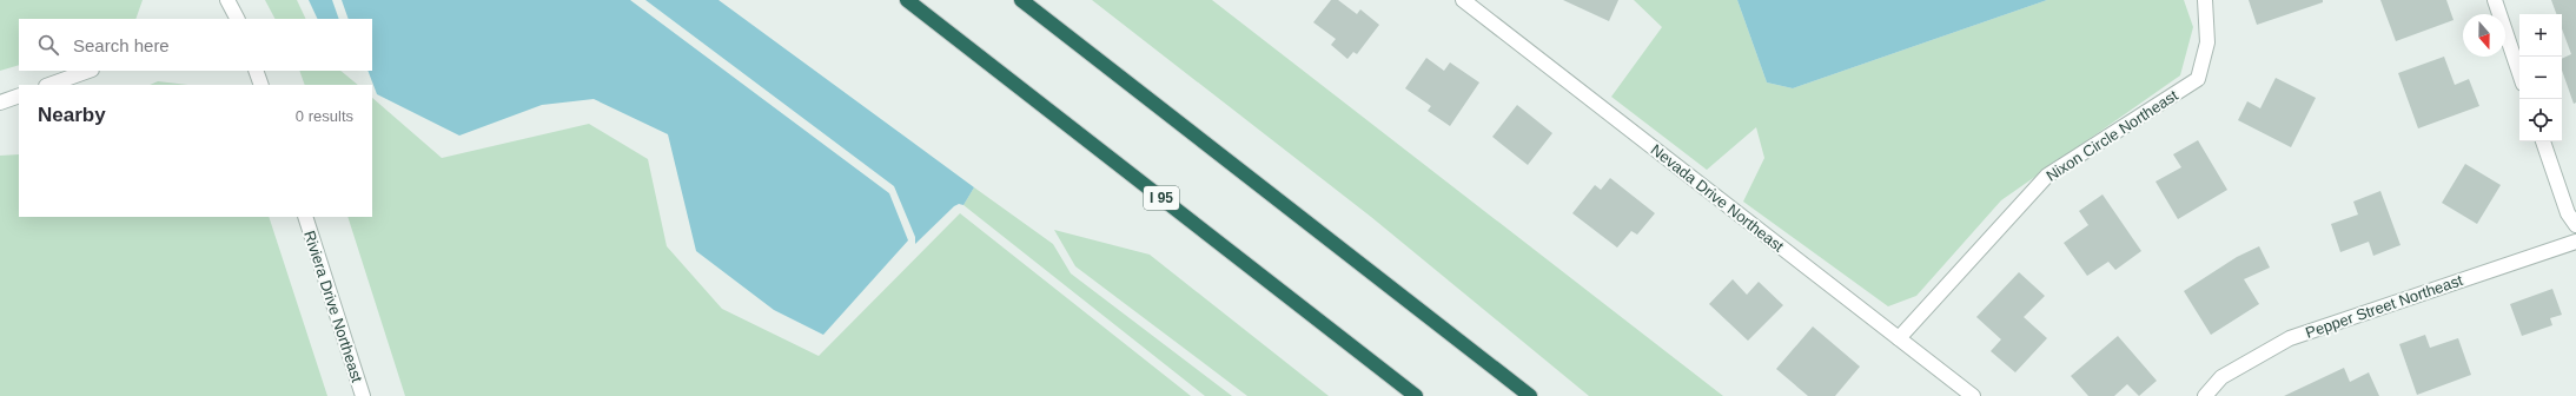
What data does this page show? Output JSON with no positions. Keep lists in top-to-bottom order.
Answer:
{
  "streets": {
    "highway": ["I 95"],
    "street": [
      "Nixon Circle Northeast",
      "Nevada Drive Northeast",
      "Riviera Drive Northeast",
      "Pepper Street Northeast"
    ]
  },
  "crossings": [
    ["Nixon Circle Northeast", "Nevada Drive Northeast"]
  ],
  "north": "bottom",
  "page": {
    "map_buttons": ["+", "−"],
    "search": "Search here",
    "heading": ["Nearby", "0 results"]
  }
}
